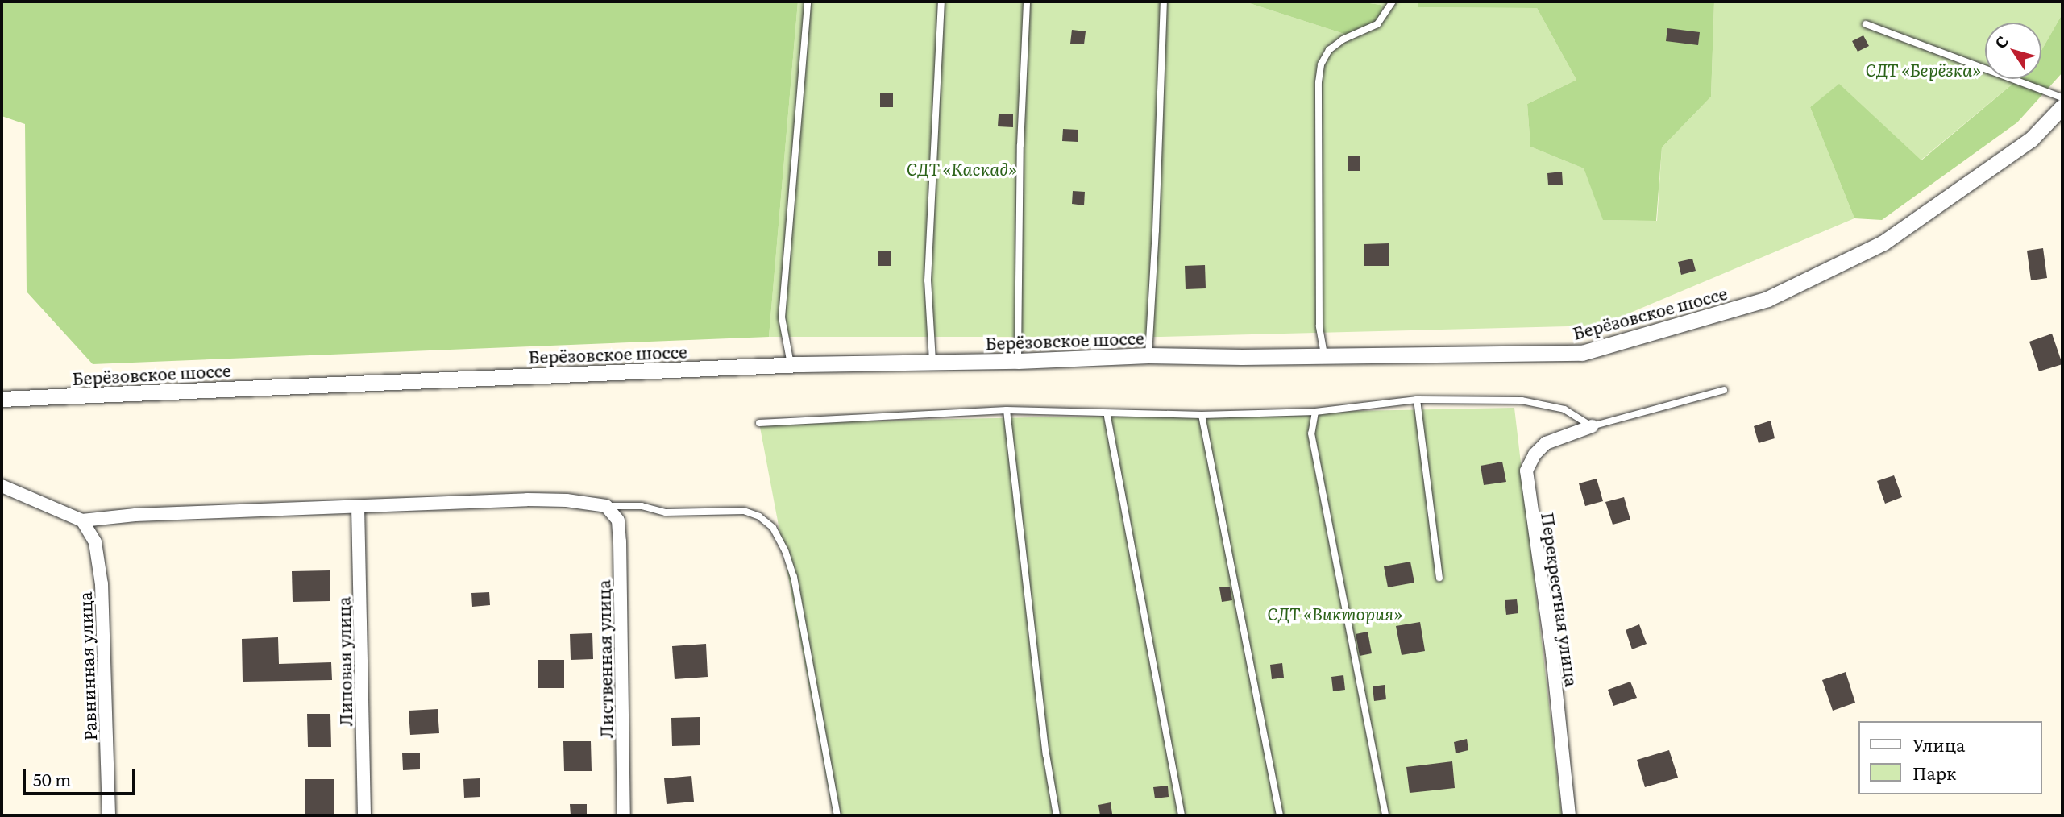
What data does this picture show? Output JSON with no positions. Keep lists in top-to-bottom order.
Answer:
{
  "streets": {
    "street": [
      "Берёзовское шоссе",
      "Перекрестная улица",
      "Лиственная улица",
      "Липовая улица",
      "Равнинная улица"
    ]
  },
  "parks": ["СДТ «Берёзка»", "СДТ «Каскад»", "СДТ «Виктория»"],
  "legend": ["Улица", "Парк"],
  "scale_bar": "50 m",
  "north": "top left"
}
